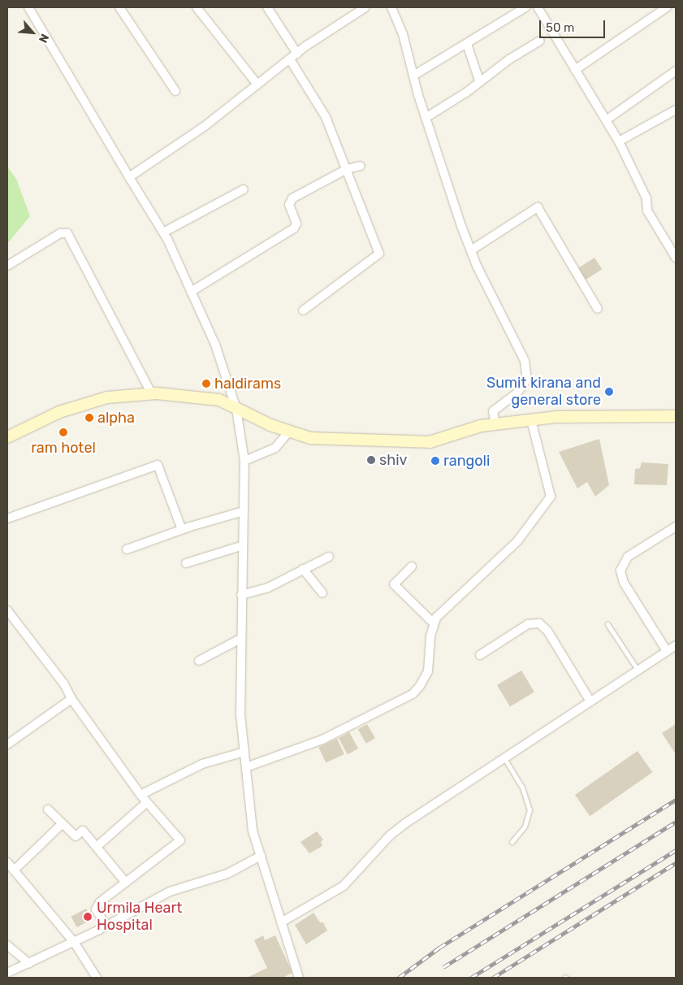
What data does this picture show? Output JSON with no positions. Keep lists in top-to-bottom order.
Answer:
{
  "places": [
    "haldirams",
    "Sumit kirana and general store",
    "alpha",
    "ram hotel",
    "shiv",
    "rangoli",
    "Urmila Heart Hospital"
  ],
  "scale_bar": "50 m",
  "north": "bottom right"
}
